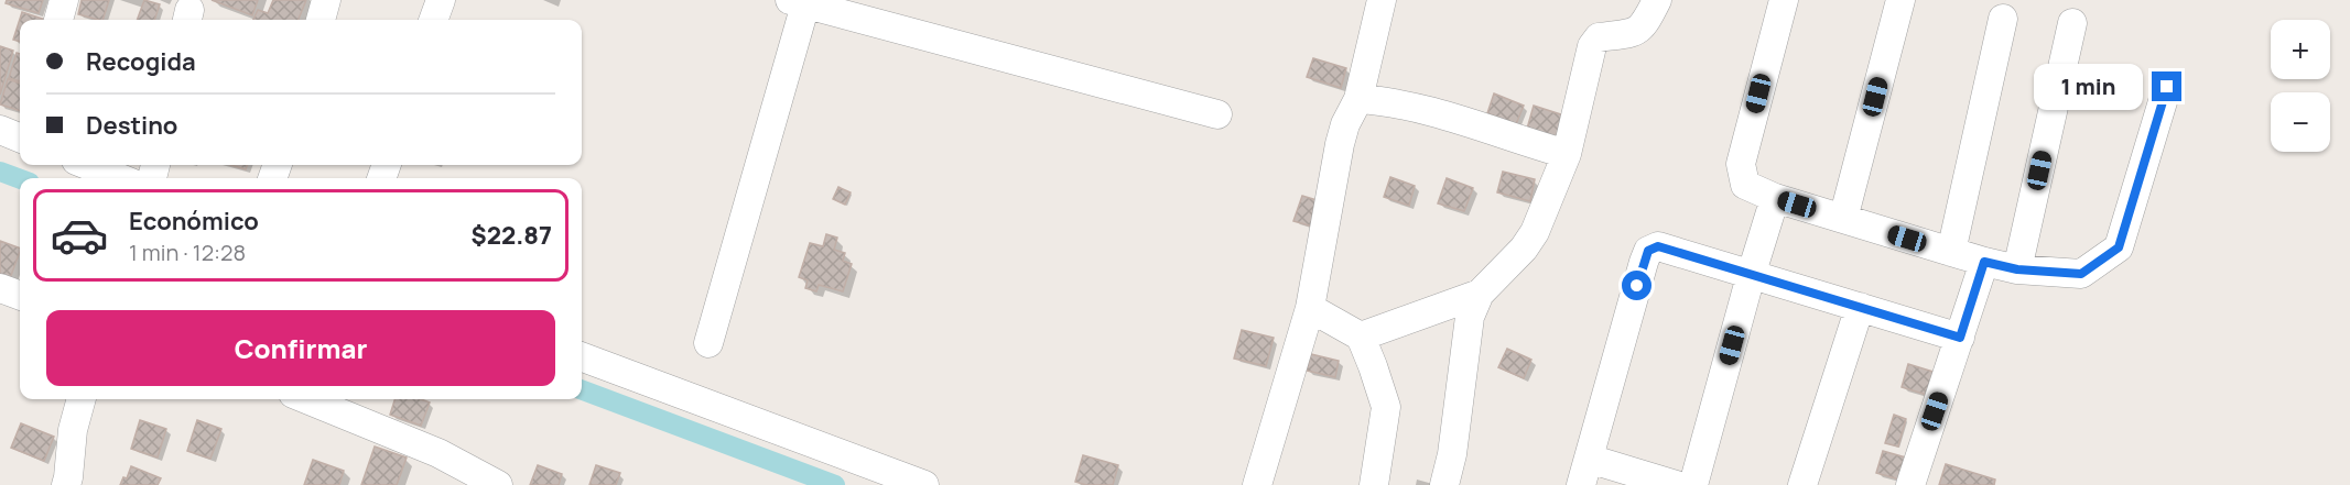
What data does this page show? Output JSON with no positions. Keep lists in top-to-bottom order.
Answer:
{
  "page": {
    "map_buttons": ["+", "−"],
    "banner": ["Recogida", "Destino"],
    "bubble": "1 min",
    "list": [
      {
        "name": "Económico",
        "note": "1 min · 12:28",
        "value": "$22.87"
      }
    ],
    "buttons": "Confirmar"
  }
}
